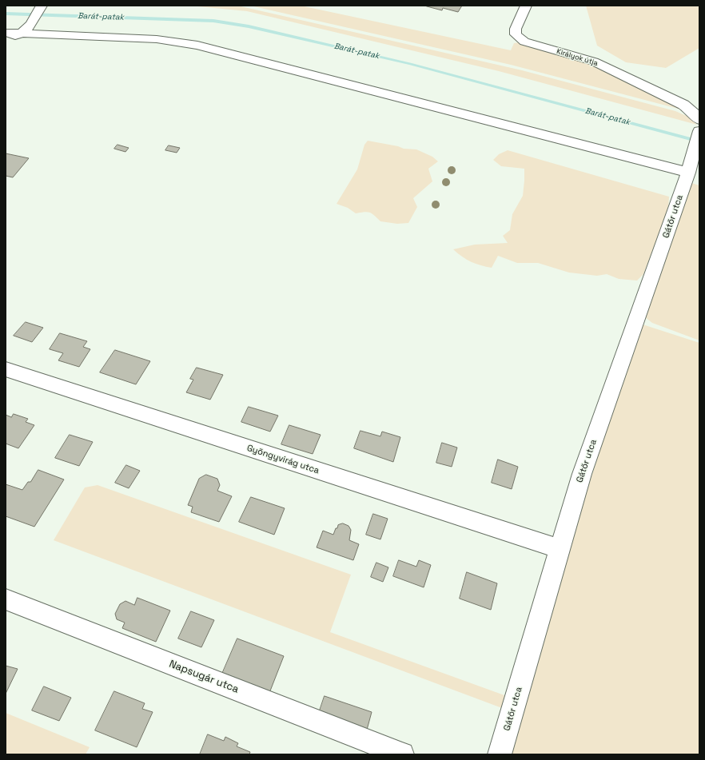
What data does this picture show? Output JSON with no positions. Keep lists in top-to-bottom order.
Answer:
{
  "streets": {
    "street": [
      "Királyok útja",
      "Gátőr utca",
      "Gyöngyvirág utca",
      "Napsugár utca"
    ]
  },
  "crossings": [
    ["Királyok útja", "Gátőr utca"],
    ["Gátőr utca", "Gyöngyvirág utca"]
  ],
  "water": ["Barát-patak"]
}
